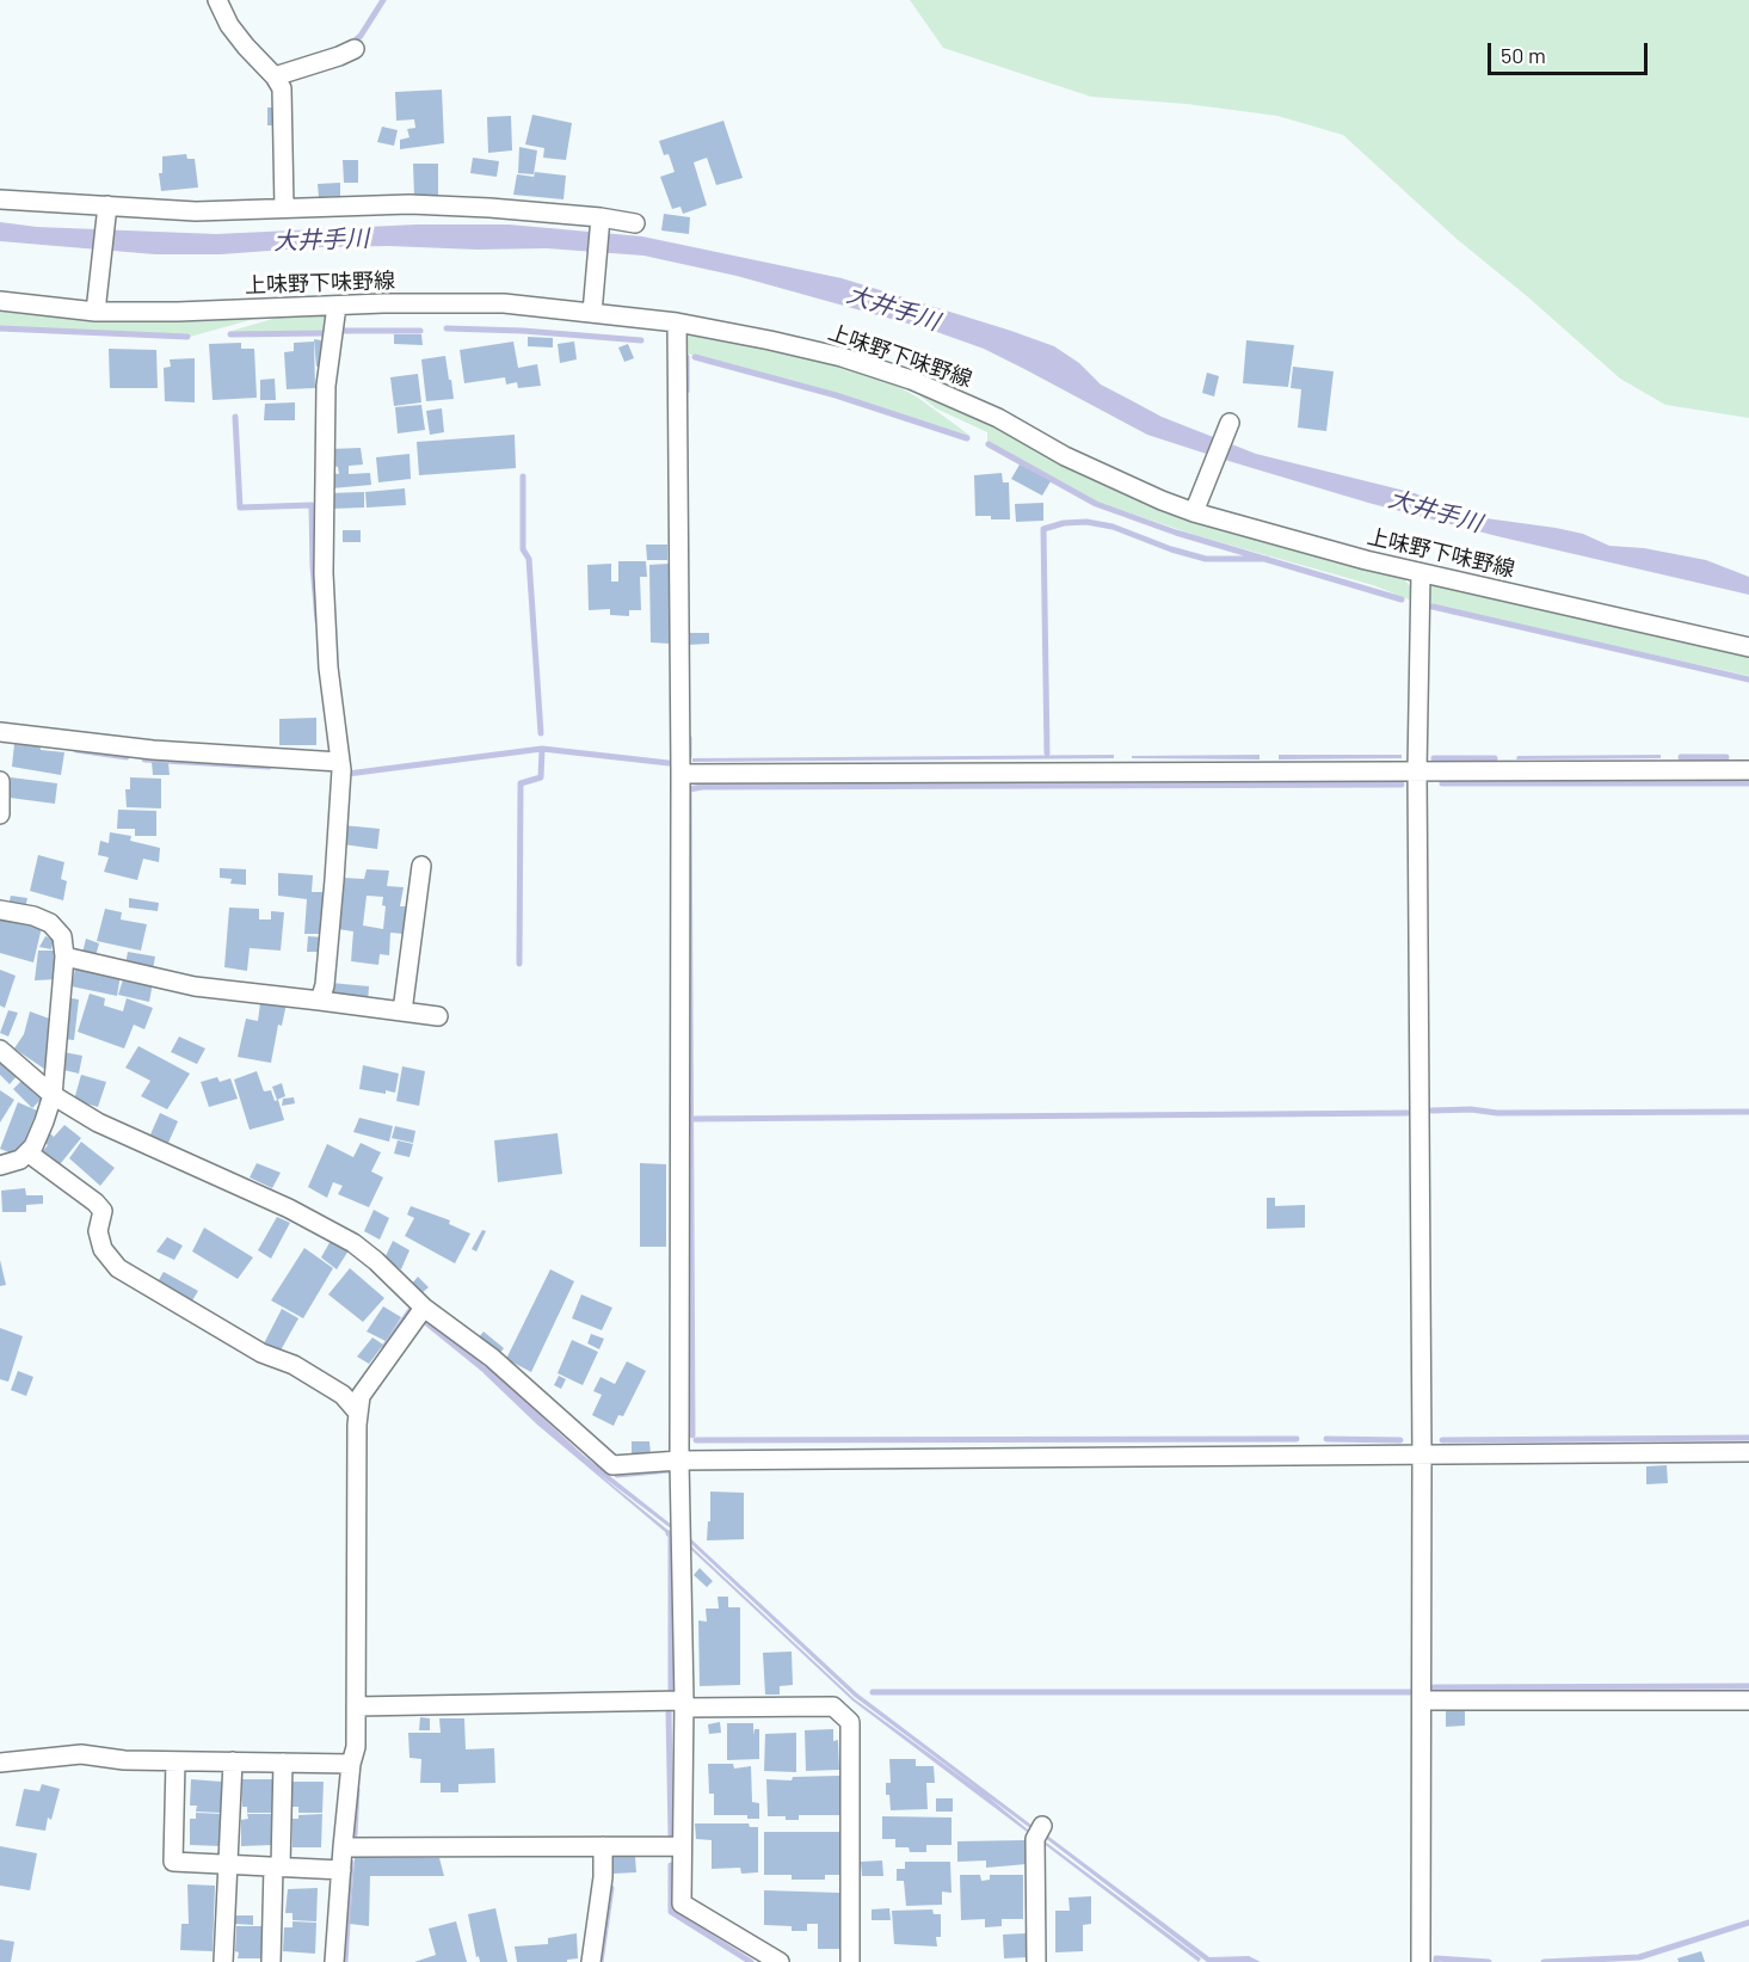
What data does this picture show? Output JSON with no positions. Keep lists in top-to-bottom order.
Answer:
{
  "streets": {
    "street": ["上味野下味野線"]
  },
  "water": ["大井手川"],
  "scale_bar": "50 m"
}
